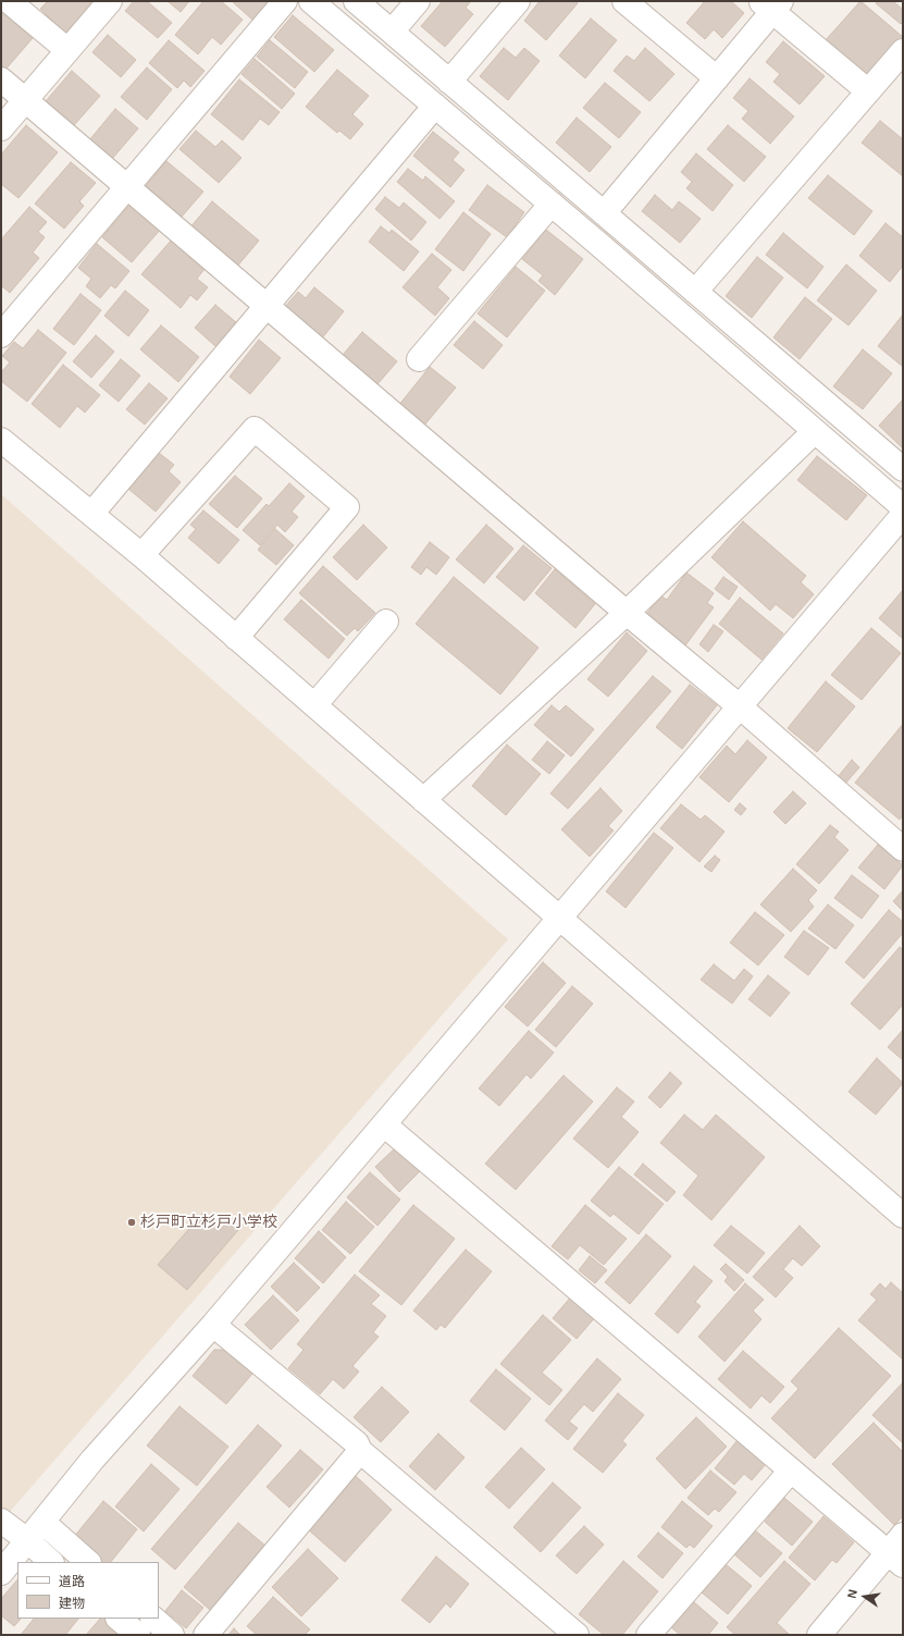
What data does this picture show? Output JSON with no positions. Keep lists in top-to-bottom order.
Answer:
{
  "places": ["杉戸町立杉戸小学校"],
  "legend": ["道路", "建物"],
  "north": "left"
}
